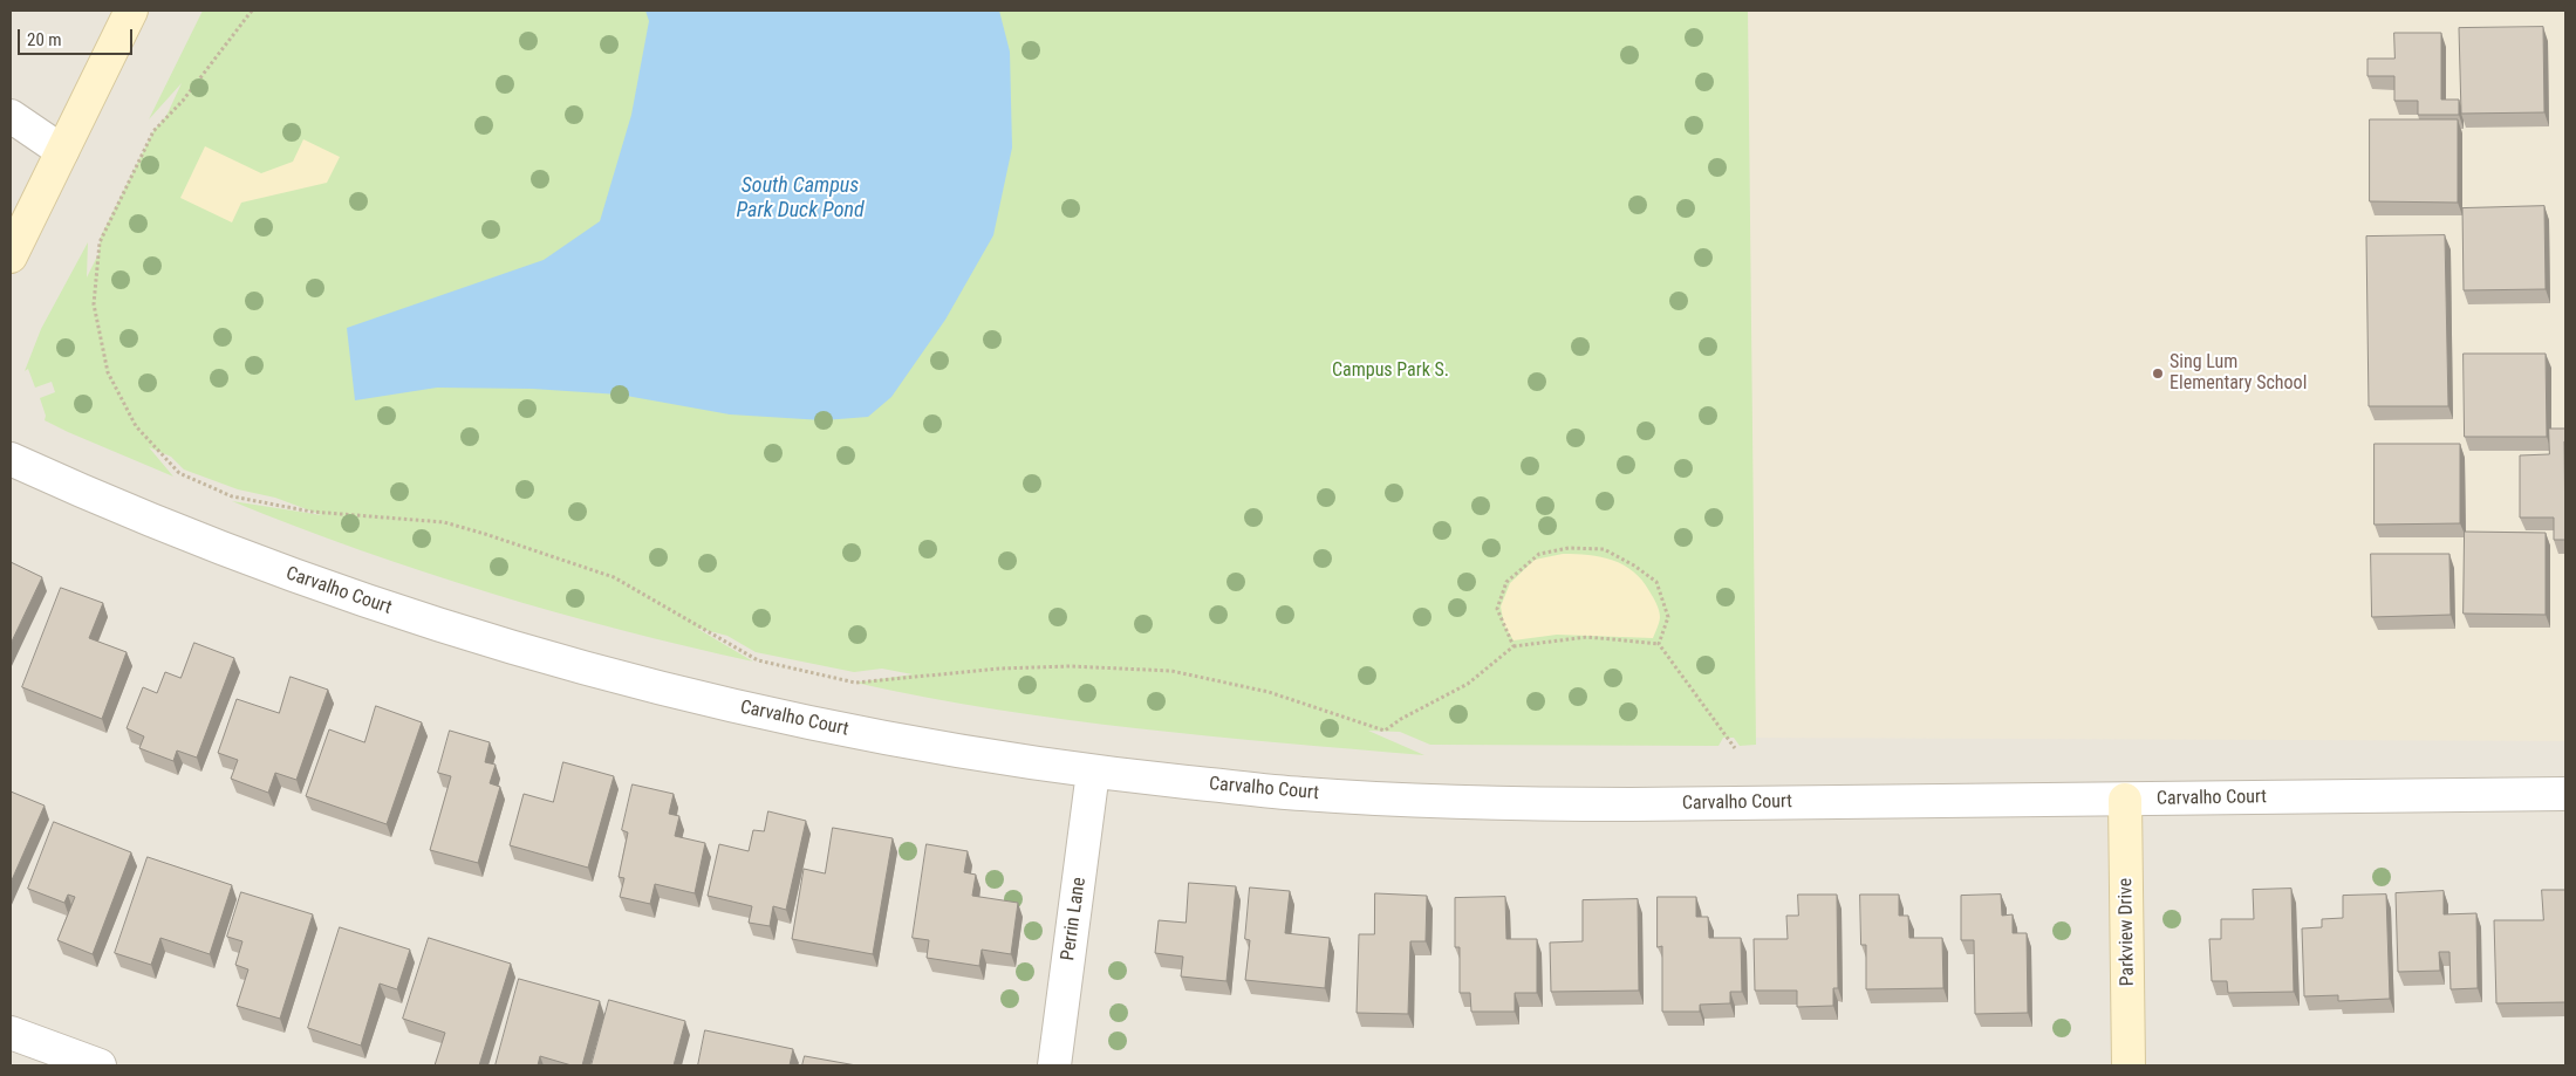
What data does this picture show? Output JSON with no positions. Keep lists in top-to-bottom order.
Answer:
{
  "streets": {
    "street": ["Carvalho Court", "Perrin Lane", "Parkview Drive"]
  },
  "crossings": [
    ["Carvalho Court", "Perrin Lane"],
    ["Carvalho Court", "Parkview Drive"]
  ],
  "water": ["South Campus Park Duck Pond"],
  "parks": ["Campus Park S."],
  "places": ["Sing Lum Elementary School"],
  "scale_bar": "20 m"
}
